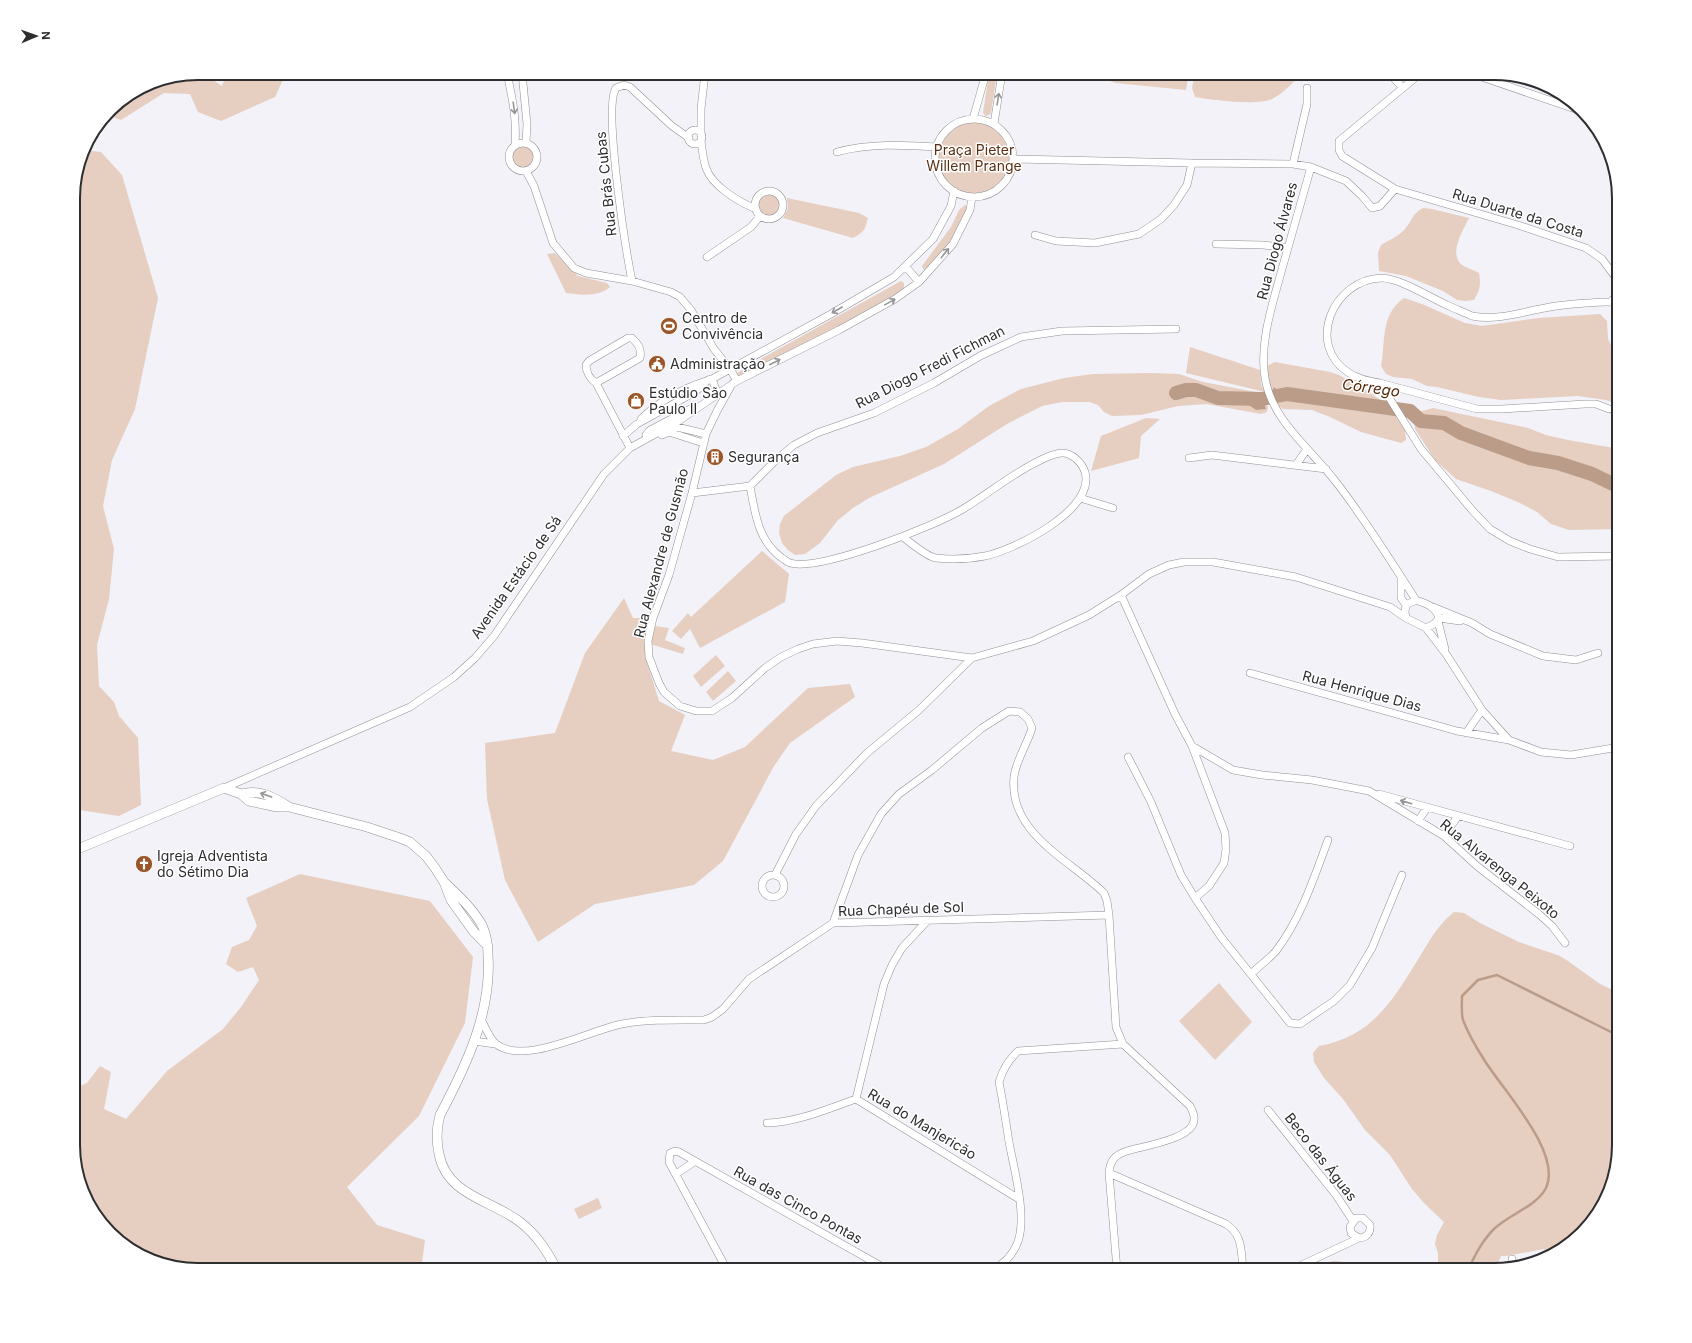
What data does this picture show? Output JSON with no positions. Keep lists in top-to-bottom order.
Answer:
{
  "streets": {
    "street": [
      "Rua Brás Cubas",
      "Rua Duarte da Costa",
      "Rua Diogo Álvares",
      "Rua Diogo Fredi Fichman",
      "Rua Alexandre de Gusmão",
      "Avenida Estácio de Sá",
      "Rua Henrique Dias",
      "Rua Alvarenga Peixoto",
      "Rua Chapéu de Sol",
      "Rua do Manjericão",
      "Beco das Águas",
      "Rua das Cinco Pontas"
    ]
  },
  "crossings": [
    ["Rua Diogo Álvares", "Rua Alexandre de Gusmão"],
    ["Rua Diogo Álvares", "Avenida Estácio de Sá"],
    ["Rua Alexandre de Gusmão", "Avenida Estácio de Sá"],
    ["Rua Chapéu de Sol", "Rua do Manjericão"]
  ],
  "water": ["Córrego"],
  "parks": ["Praça Pieter Willem Prange"],
  "places": {
    "sports": ["Centro de Convivência"],
    "public building": ["Administração"],
    "shop": ["Estúdio São Paulo II"],
    "building": ["Segurança"],
    "church": ["Igreja Adventista do Sétimo Dia"]
  },
  "north": "right"
}
